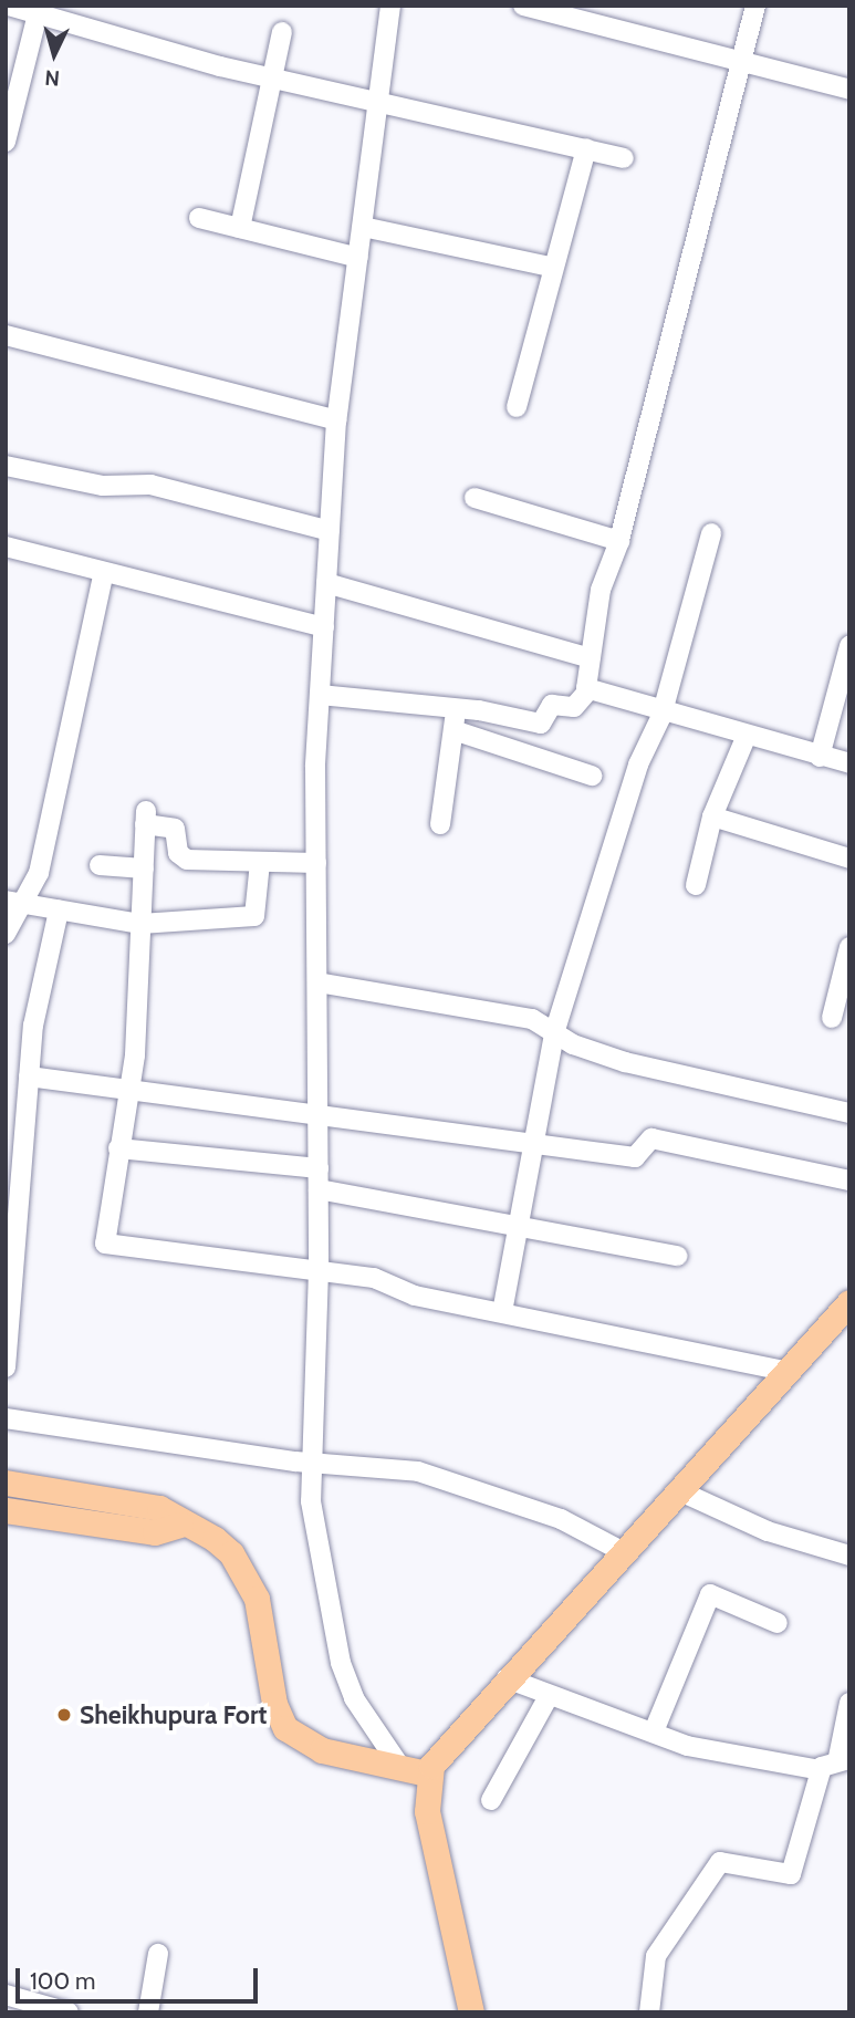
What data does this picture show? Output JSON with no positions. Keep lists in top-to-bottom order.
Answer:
{
  "places": ["Sheikhupura Fort"],
  "scale_bar": "100 m",
  "north": "bottom"
}
